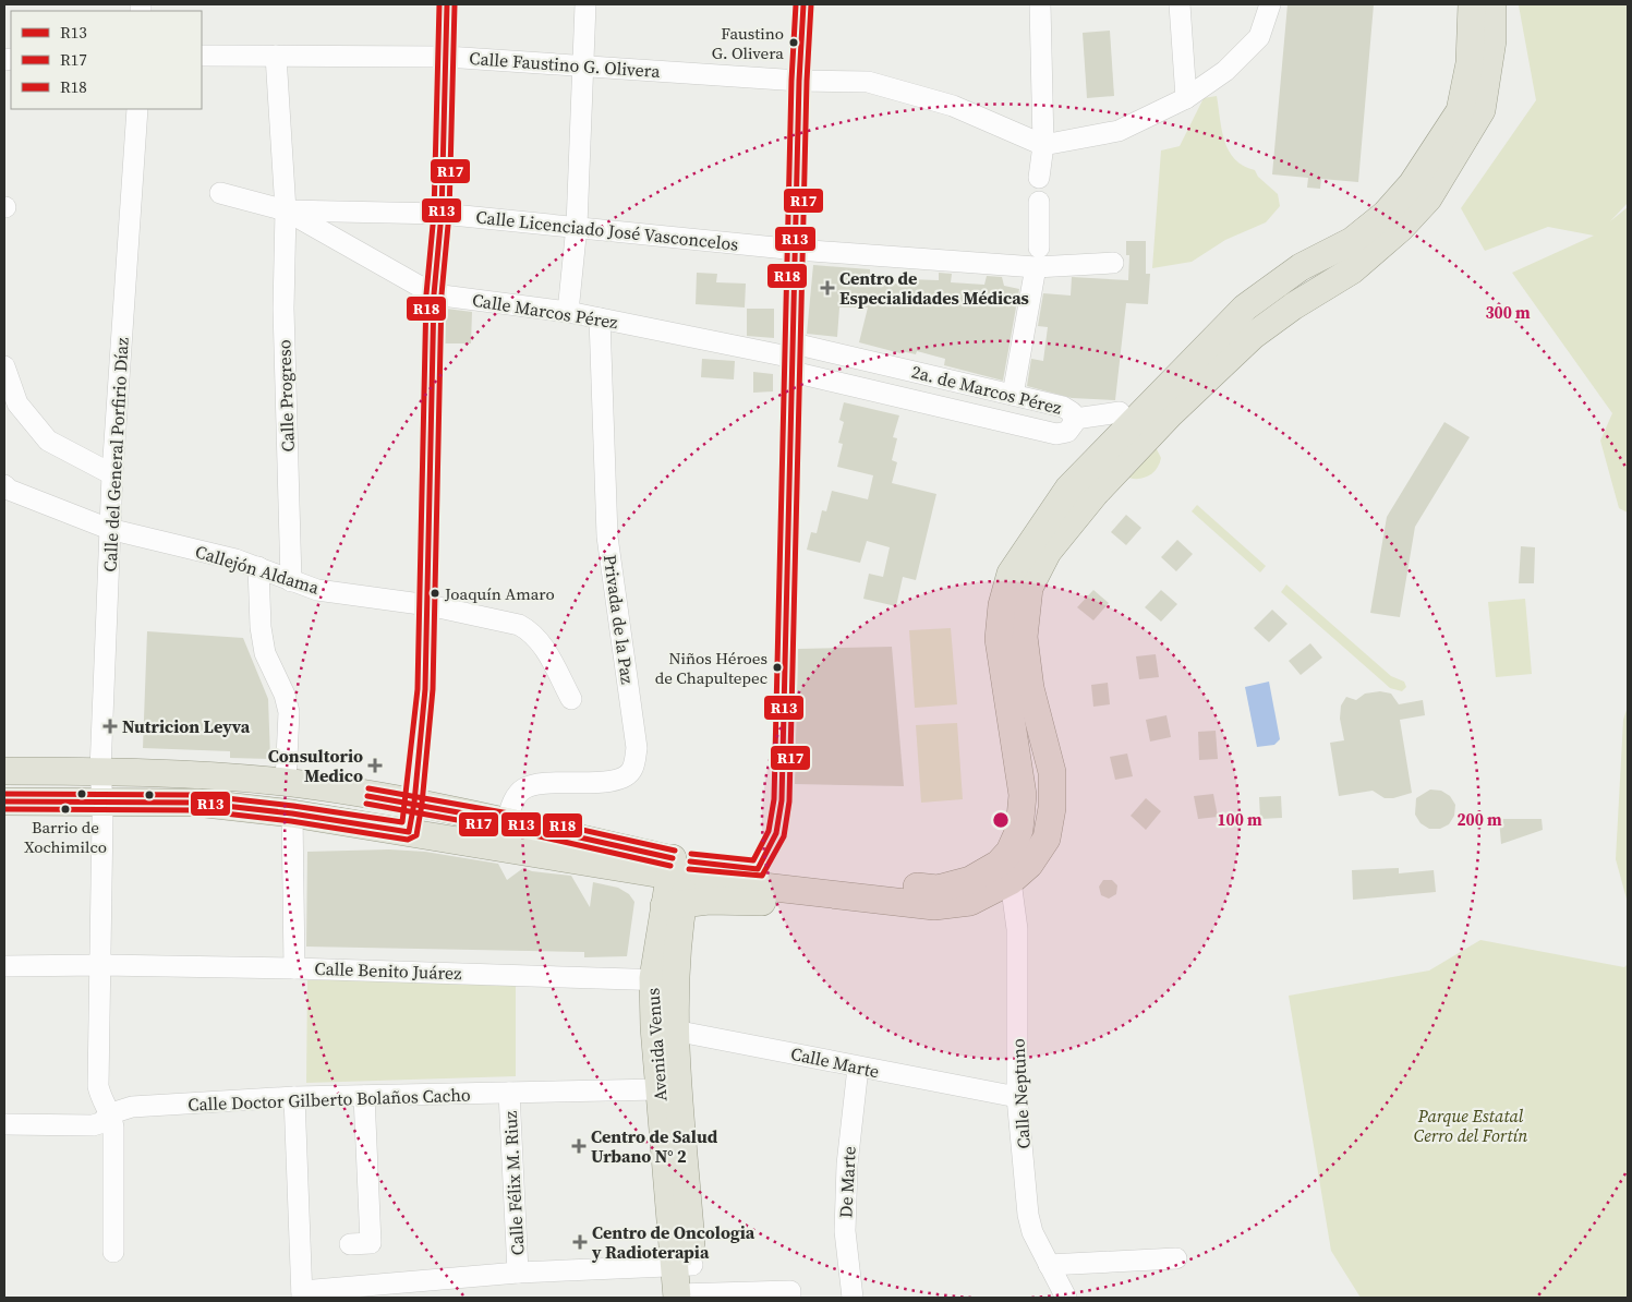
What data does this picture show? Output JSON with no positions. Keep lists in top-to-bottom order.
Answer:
{
  "streets": {
    "main road": ["Avenida Venus"],
    "street": [
      "Calle Faustino G. Olivera",
      "Calle Licenciado José Vasconcelos",
      "Calle Marcos Pérez",
      "2a. de Marcos Pérez",
      "Calle Progreso",
      "Calle del General Porfirio Díaz",
      "Callejón Aldama",
      "Privada de la Paz",
      "Calle Benito Juárez",
      "Calle Marte",
      "Calle Neptuno",
      "Calle Doctor Gilberto Bolaños Cacho",
      "De Marte",
      "Calle Félix M. Riuz"
    ]
  },
  "crossings": [
    ["Calle Faustino G. Olivera", "Calle Progreso"],
    ["Calle Licenciado José Vasconcelos", "Calle Marcos Pérez"],
    ["Calle Licenciado José Vasconcelos", "Calle Progreso"],
    ["Calle Marcos Pérez", "2a. de Marcos Pérez"],
    ["Calle Marcos Pérez", "Calle Progreso"],
    ["Calle Marcos Pérez", "Privada de la Paz"],
    ["Calle Progreso", "Callejón Aldama"],
    ["Calle del General Porfirio Díaz", "Callejón Aldama"],
    ["Calle del General Porfirio Díaz", "Calle Benito Juárez"],
    ["Calle del General Porfirio Díaz", "Calle Doctor Gilberto Bolaños Cacho"],
    ["Calle Benito Juárez", "Avenida Venus"],
    ["Avenida Venus", "Calle Marte"],
    ["Avenida Venus", "Calle Doctor Gilberto Bolaños Cacho"],
    ["Calle Marte", "Calle Neptuno"],
    ["Calle Marte", "De Marte"],
    ["Calle Doctor Gilberto Bolaños Cacho", "Calle Félix M. Riuz"]
  ],
  "parks": ["Parque Estatal Cerro del Fortín"],
  "places": {
    "other": [
      "Faustino G. Olivera",
      "Joaquín Amaro",
      "Niños Héroes de Chapultepec",
      "Barrio de Xochimilco"
    ],
    "health": [
      "Centro de Especialidades Médicas",
      "Nutricion Leyva",
      "Consultorio Medico",
      "Centro de Salud Urbano N° 2",
      "Centro de Oncologia y Radioterapia"
    ]
  },
  "lines": ["transit line R13", "transit line R17", "transit line R18"],
  "legend": ["R13", "R17", "R18"],
  "rings": ["300 m", "100 m", "200 m"]
}
